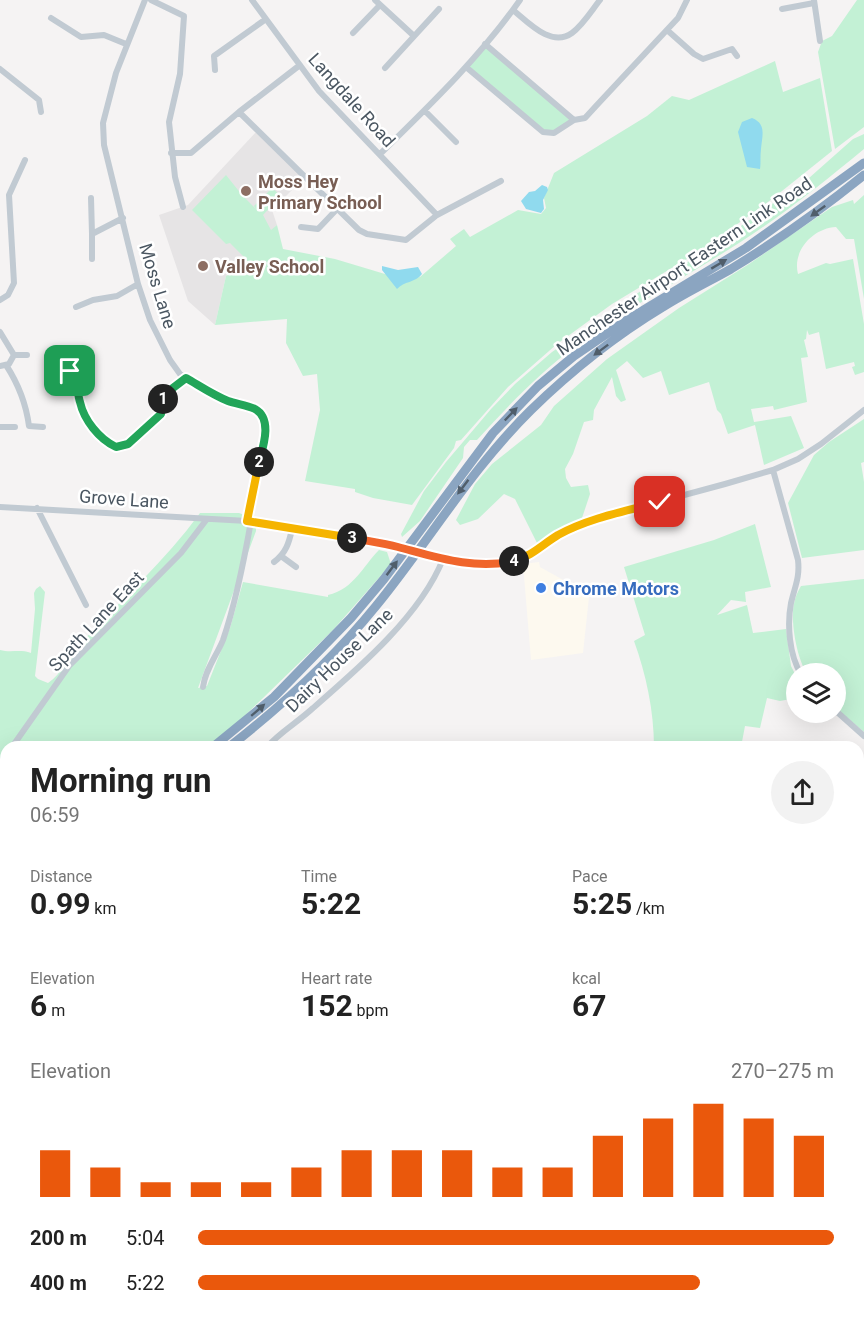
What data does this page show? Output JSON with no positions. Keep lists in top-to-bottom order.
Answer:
{
  "streets": {
    "highway": ["Manchester Airport Eastern Link Road"],
    "street": [
      "Langdale Road",
      "Moss Lane",
      "Grove Lane",
      "Spath Lane East",
      "Dairy House Lane"
    ]
  },
  "crossings": [
    ["Moss Lane", "Grove Lane"],
    ["Grove Lane", "Spath Lane East"],
    ["Grove Lane", "Dairy House Lane"]
  ],
  "places": ["Moss Hey Primary School", "Valley School", "Chrome Motors"],
  "page": {
    "pins": [
      "1",
      "2",
      "3",
      "4"
    ],
    "heading": ["Morning run", "06:59"],
    "stats": [
      ["Distance", "0.99 km"],
      ["Time", "5:22"],
      ["Pace", "5:25 /km"],
      ["Elevation", "6 m"],
      ["Heart rate", "152 bpm"],
      ["kcal", "67"]
    ],
    "chart": ["Elevation", "270–275 m"],
    "list": [
      {
        "name": "200 m",
        "note": "5:04"
      },
      {
        "name": "400 m",
        "note": "5:22"
      }
    ]
  }
}
